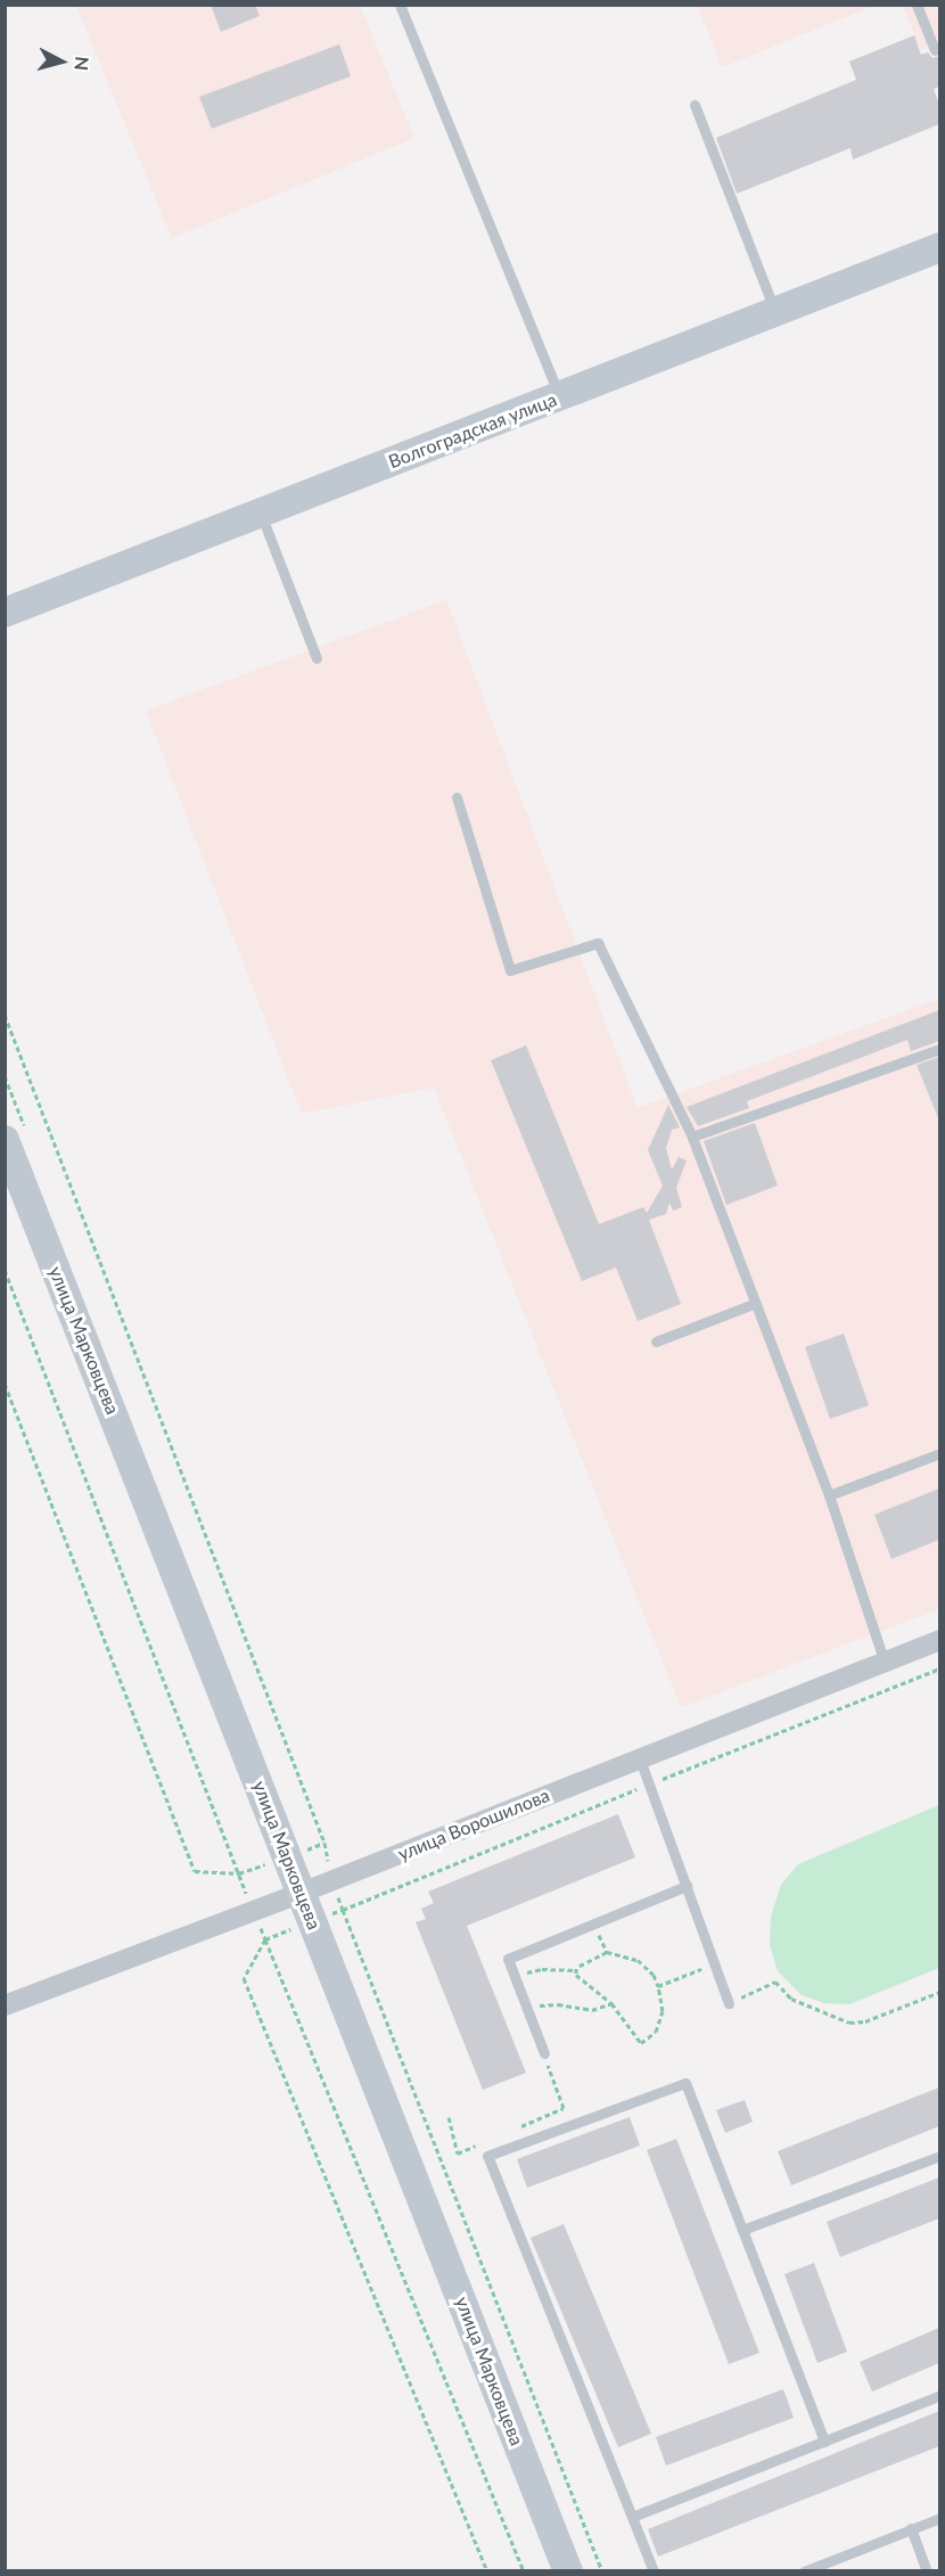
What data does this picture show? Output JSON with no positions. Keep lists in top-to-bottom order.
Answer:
{
  "streets": {
    "main road": ["Волгоградская улица", "улица Марковцева"],
    "street": ["улица Ворошилова"]
  },
  "crossings": [
    ["улица Марковцева", "улица Ворошилова"]
  ],
  "north": "right"
}
